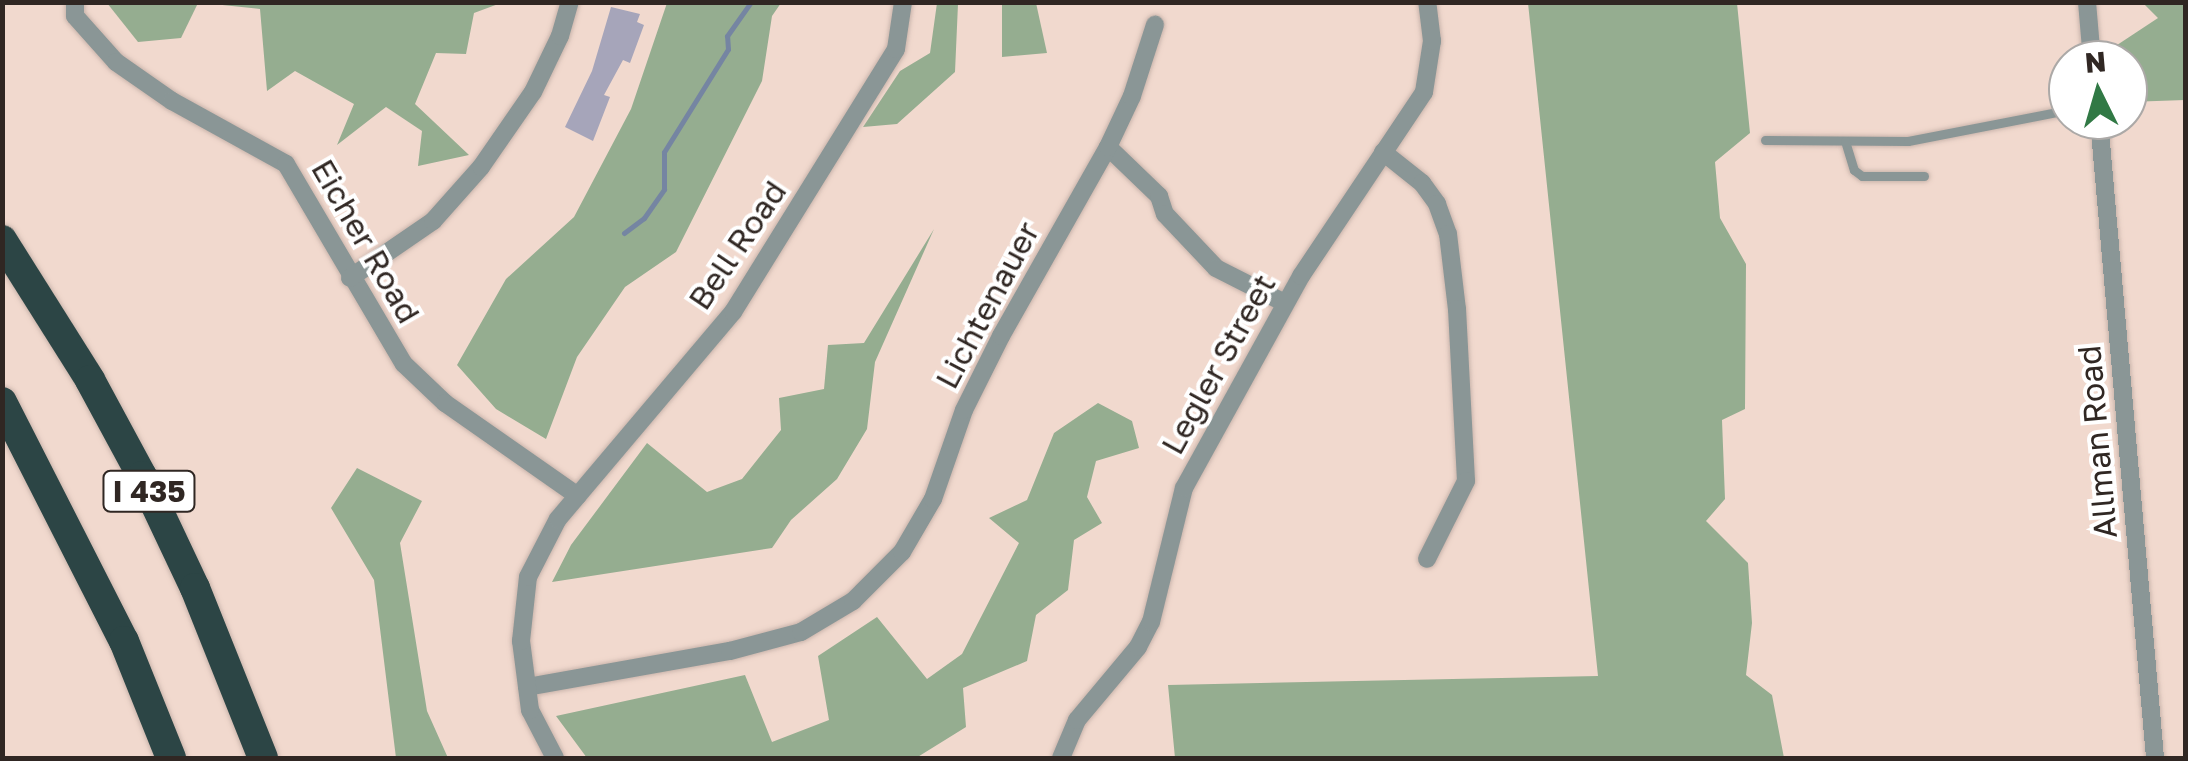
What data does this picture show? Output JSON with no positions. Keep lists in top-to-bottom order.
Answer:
{
  "streets": {
    "highway": ["I 435"],
    "street": [
      "Eicher Road",
      "Bell Road",
      "Lichtenauer",
      "Legler Street",
      "Allman Road"
    ]
  },
  "crossings": [
    ["Eicher Road", "Bell Road"],
    ["Bell Road", "Lichtenauer"]
  ],
  "north": "top"
}
